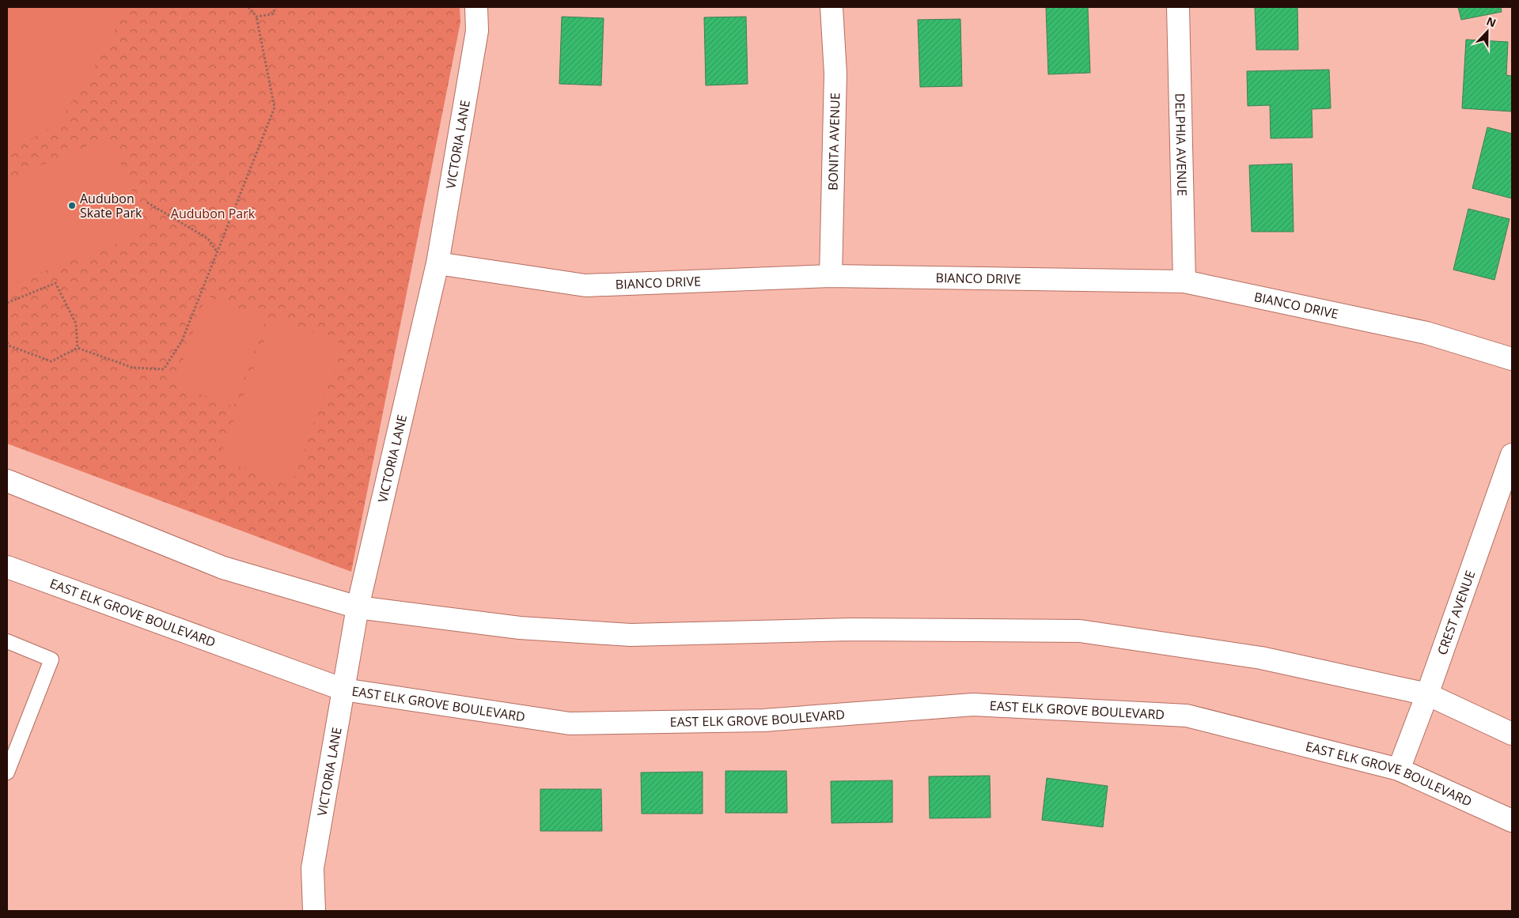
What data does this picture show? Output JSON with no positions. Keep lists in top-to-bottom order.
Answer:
{
  "streets": {
    "street": [
      "BONITA AVENUE",
      "DELPHIA AVENUE",
      "VICTORIA LANE",
      "BIANCO DRIVE",
      "CREST AVENUE",
      "EAST ELK GROVE BOULEVARD"
    ]
  },
  "crossings": [
    ["BONITA AVENUE", "BIANCO DRIVE"],
    ["DELPHIA AVENUE", "BIANCO DRIVE"],
    ["VICTORIA LANE", "BIANCO DRIVE"],
    ["VICTORIA LANE", "EAST ELK GROVE BOULEVARD"],
    ["CREST AVENUE", "EAST ELK GROVE BOULEVARD"]
  ],
  "parks": ["Audubon Park"],
  "places": ["Audubon Skate Park"],
  "north": "top"
}
